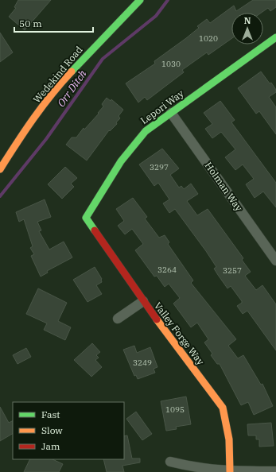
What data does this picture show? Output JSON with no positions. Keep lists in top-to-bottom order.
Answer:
{
  "streets": {
    "street": [
      "Wedekind Road",
      "Lepori Way",
      "Holman Way",
      "Valley Forge Way"
    ]
  },
  "crossings": [
    ["Lepori Way", "Holman Way"],
    ["Lepori Way", "Valley Forge Way"]
  ],
  "water": ["Orr Ditch"],
  "house_numbers": [
    "1020",
    "1030",
    "3297",
    "3264",
    "3257",
    "3249",
    "1095"
  ],
  "legend": ["Fast", "Slow", "Jam"],
  "scale_bar": "50 m",
  "north": "top"
}
